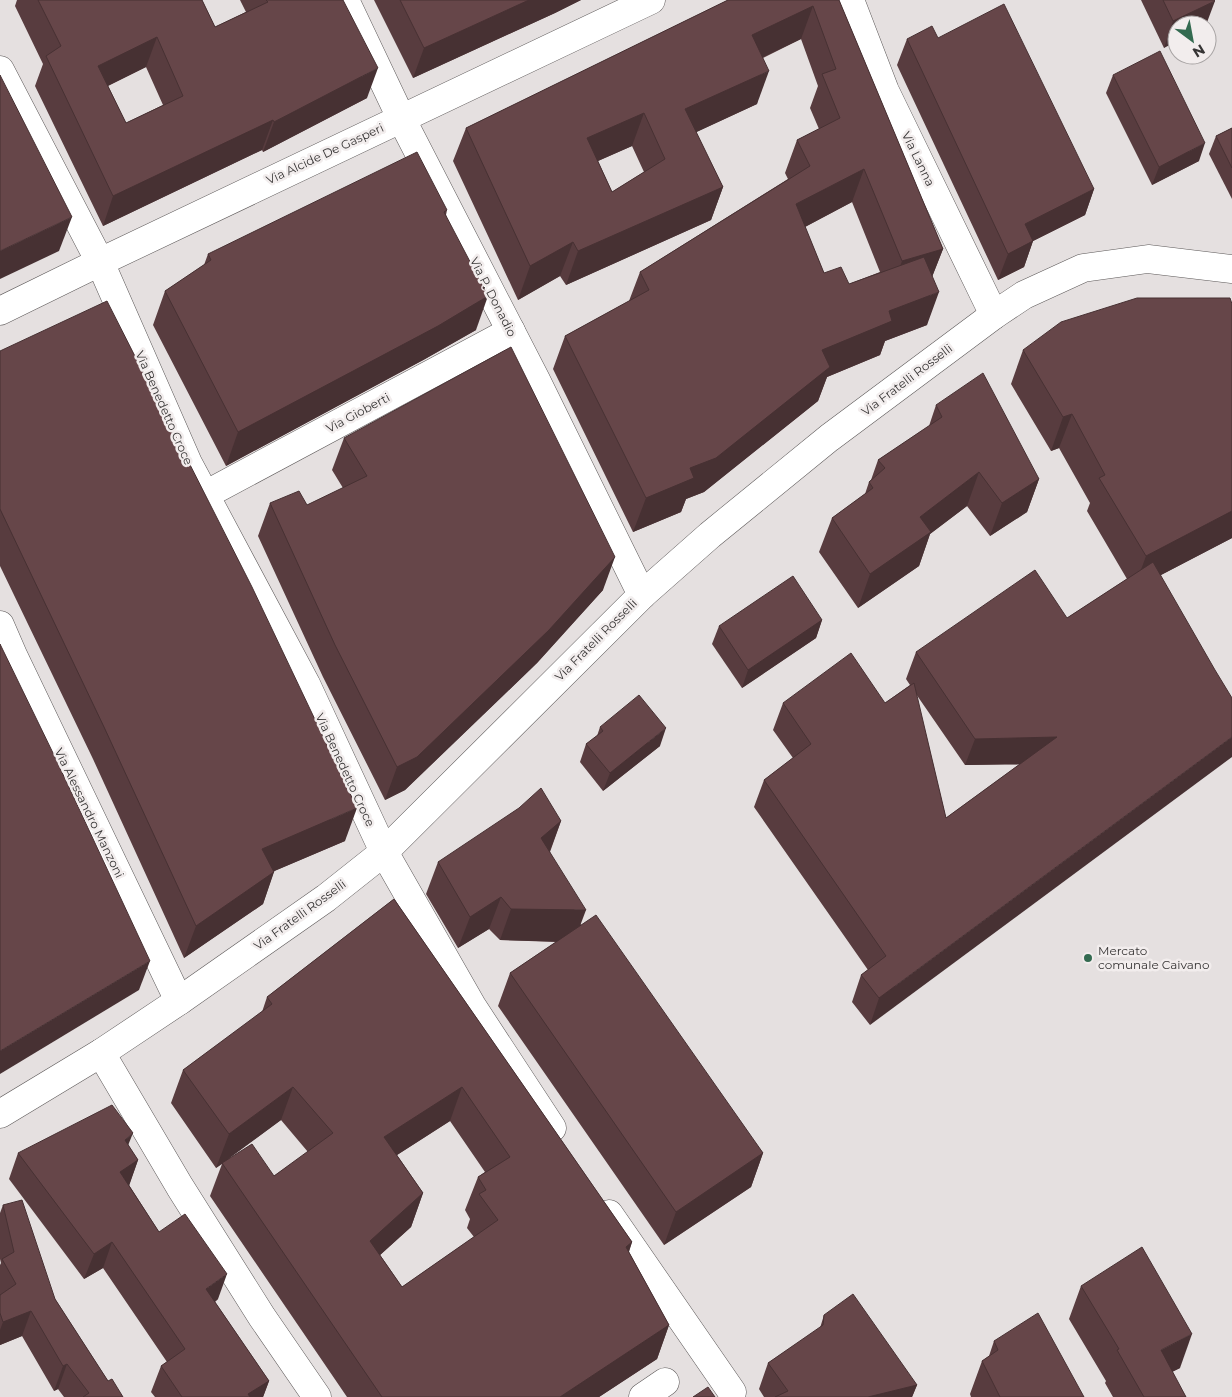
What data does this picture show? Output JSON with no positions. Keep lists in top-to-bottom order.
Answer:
{
  "streets": {
    "street": [
      "Via Alcide De Gasperi",
      "Via Lanna",
      "Via P. Donadio",
      "Via Fratelli Rosselli",
      "Via Benedetto Croce",
      "Via Gioberti",
      "Via Alessandro Manzoni"
    ]
  },
  "crossings": [
    ["Via Alcide De Gasperi", "Via P. Donadio"],
    ["Via Alcide De Gasperi", "Via Benedetto Croce"],
    ["Via Lanna", "Via Fratelli Rosselli"],
    ["Via P. Donadio", "Via Fratelli Rosselli"],
    ["Via P. Donadio", "Via Gioberti"],
    ["Via Fratelli Rosselli", "Via Benedetto Croce"],
    ["Via Fratelli Rosselli", "Via Alessandro Manzoni"],
    ["Via Benedetto Croce", "Via Gioberti"]
  ],
  "places": ["Mercato comunale Caivano"],
  "north": "bottom right"
}
